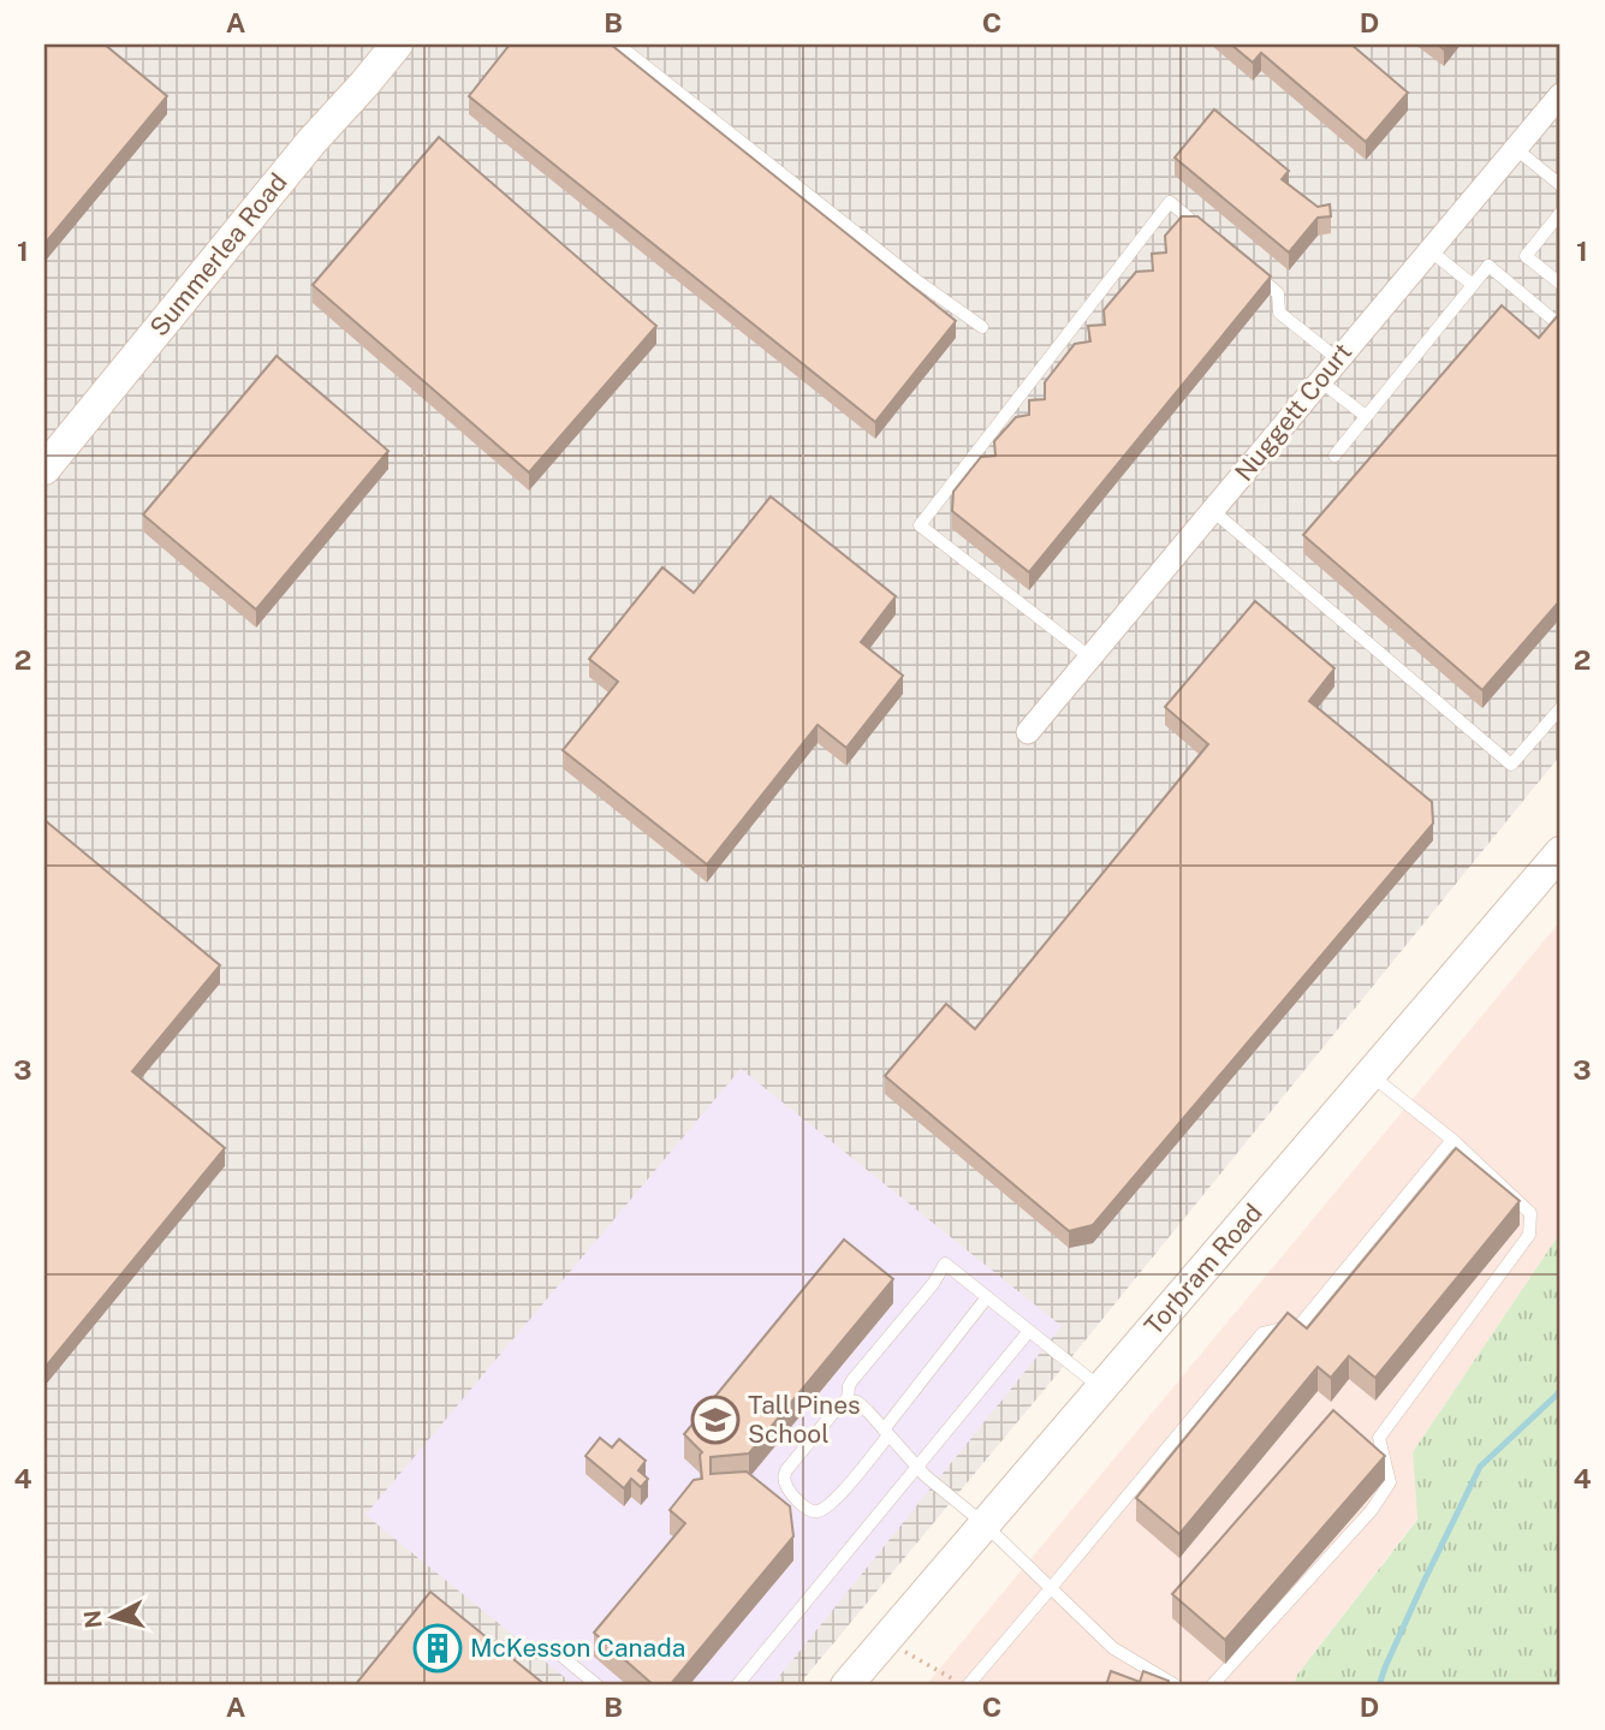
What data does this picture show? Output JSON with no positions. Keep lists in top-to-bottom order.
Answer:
{
  "streets": {
    "main road": ["Summerlea Road", "Torbram Road"],
    "street": ["Nuggett Court"]
  },
  "places": {
    "school or university": ["Tall Pines School"],
    "building": ["McKesson Canada"]
  },
  "north": "left",
  "grid": {
    "columns": [
      "A",
      "B",
      "C",
      "D"
    ],
    "rows": [
      "1",
      "2",
      "3",
      "4"
    ]
  }
}
